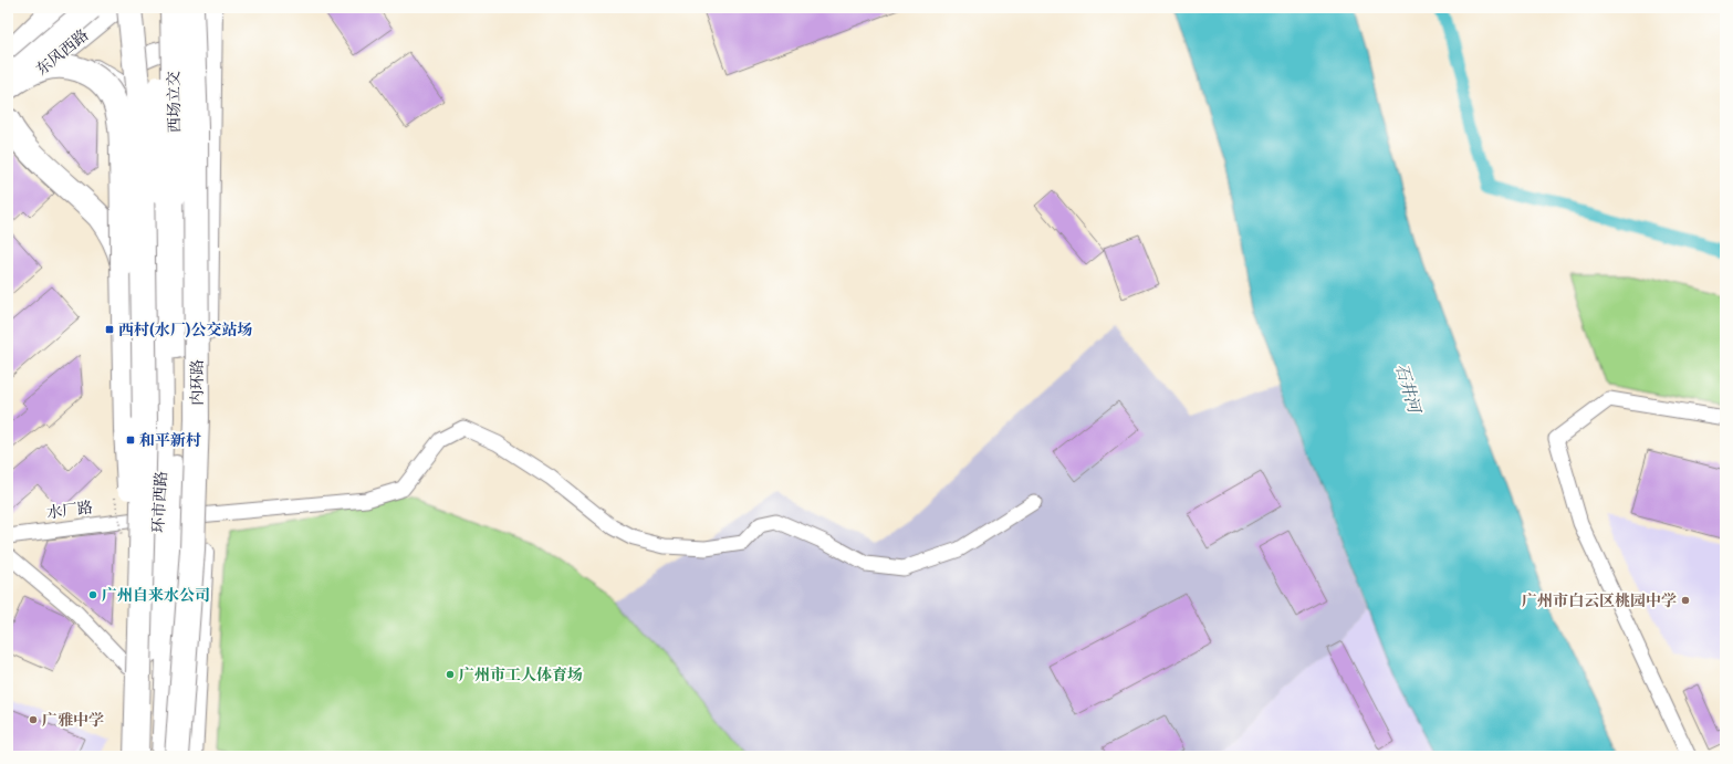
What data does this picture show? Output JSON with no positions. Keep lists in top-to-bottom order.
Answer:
{
  "streets": {
    "highway": ["内环路"],
    "main road": ["东风西路", "西场立交", "环市西路"],
    "street": ["水厂路"]
  },
  "crossings": [
    ["西场立交", "环市西路"]
  ],
  "water": ["石井河"],
  "places": {
    "transit": ["西村(水厂)公交站场", "和平新村"],
    "other": [
      "广州自来水公司",
      "广州市白云区桃园中学",
      "广州市工人体育场",
      "广雅中学"
    ]
  }
}
